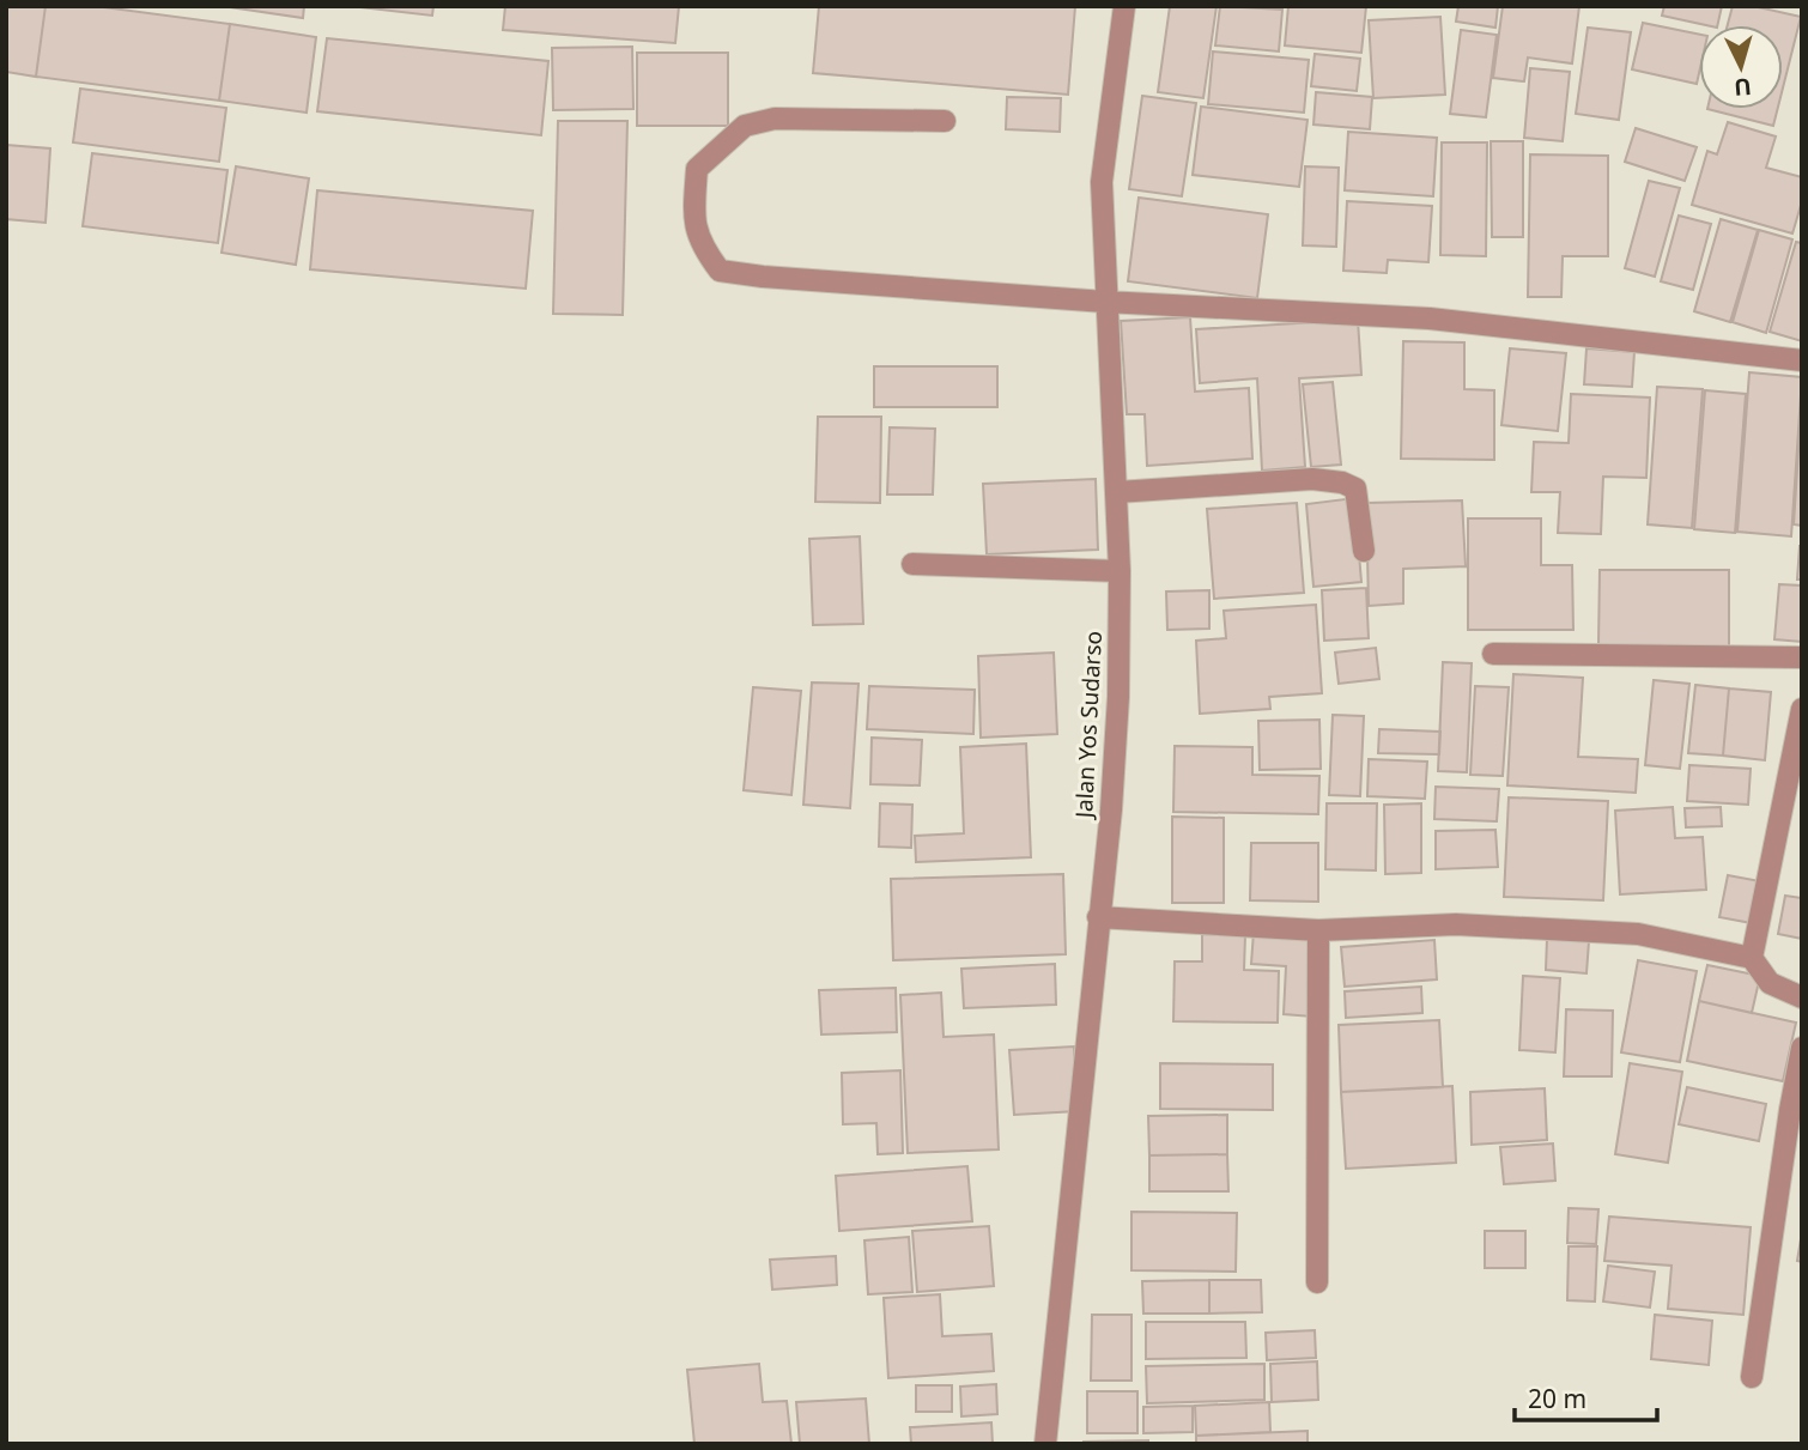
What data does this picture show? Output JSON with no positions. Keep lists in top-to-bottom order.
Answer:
{
  "streets": {
    "street": ["Jalan Yos Sudarso"]
  },
  "scale_bar": "20 m",
  "north": "bottom"
}
